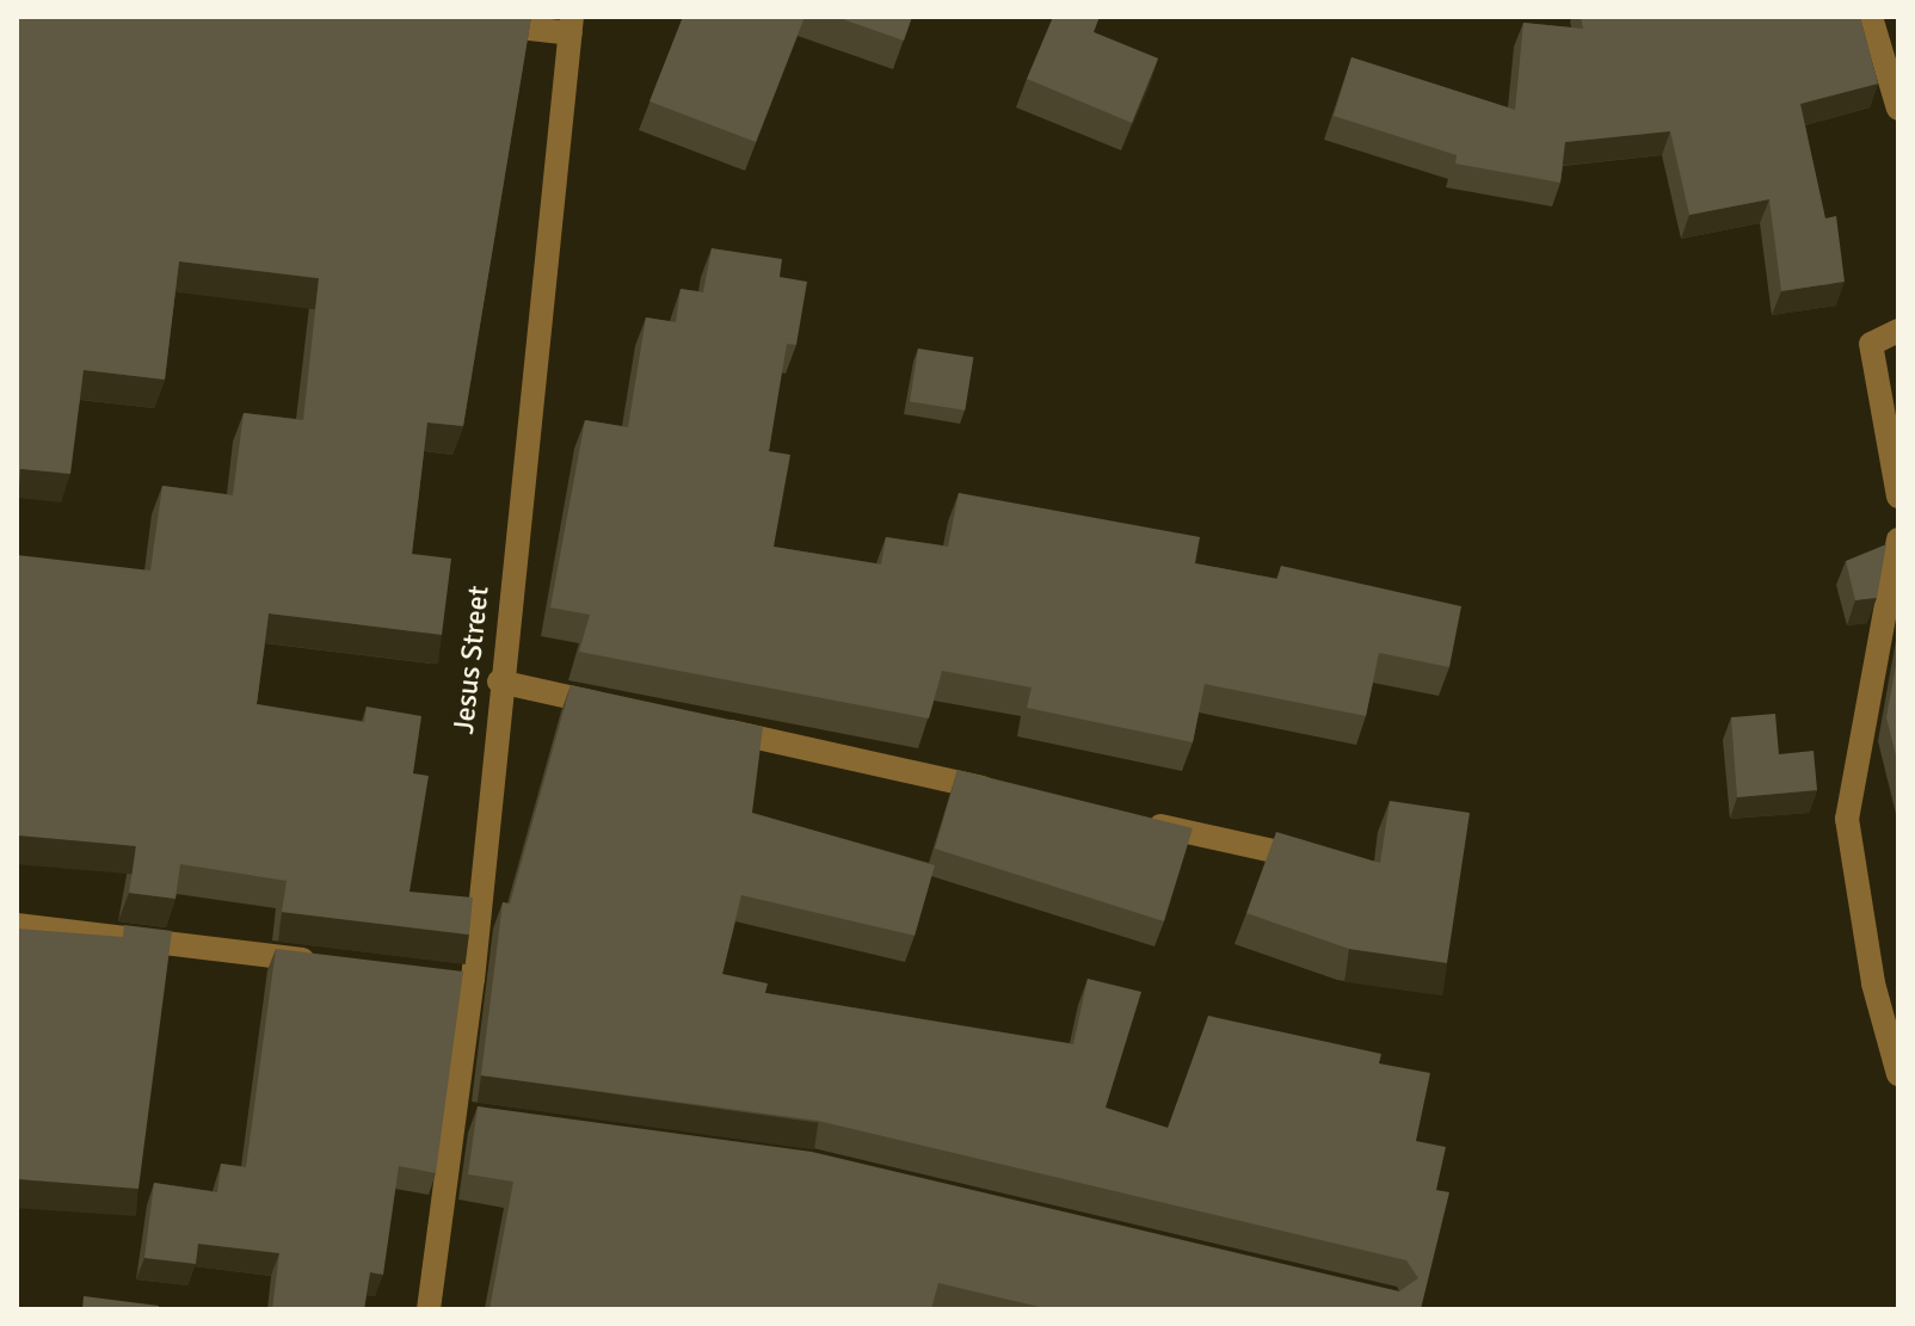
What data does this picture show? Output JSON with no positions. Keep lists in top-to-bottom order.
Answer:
{
  "streets": {
    "street": ["Jesus Street"]
  }
}
